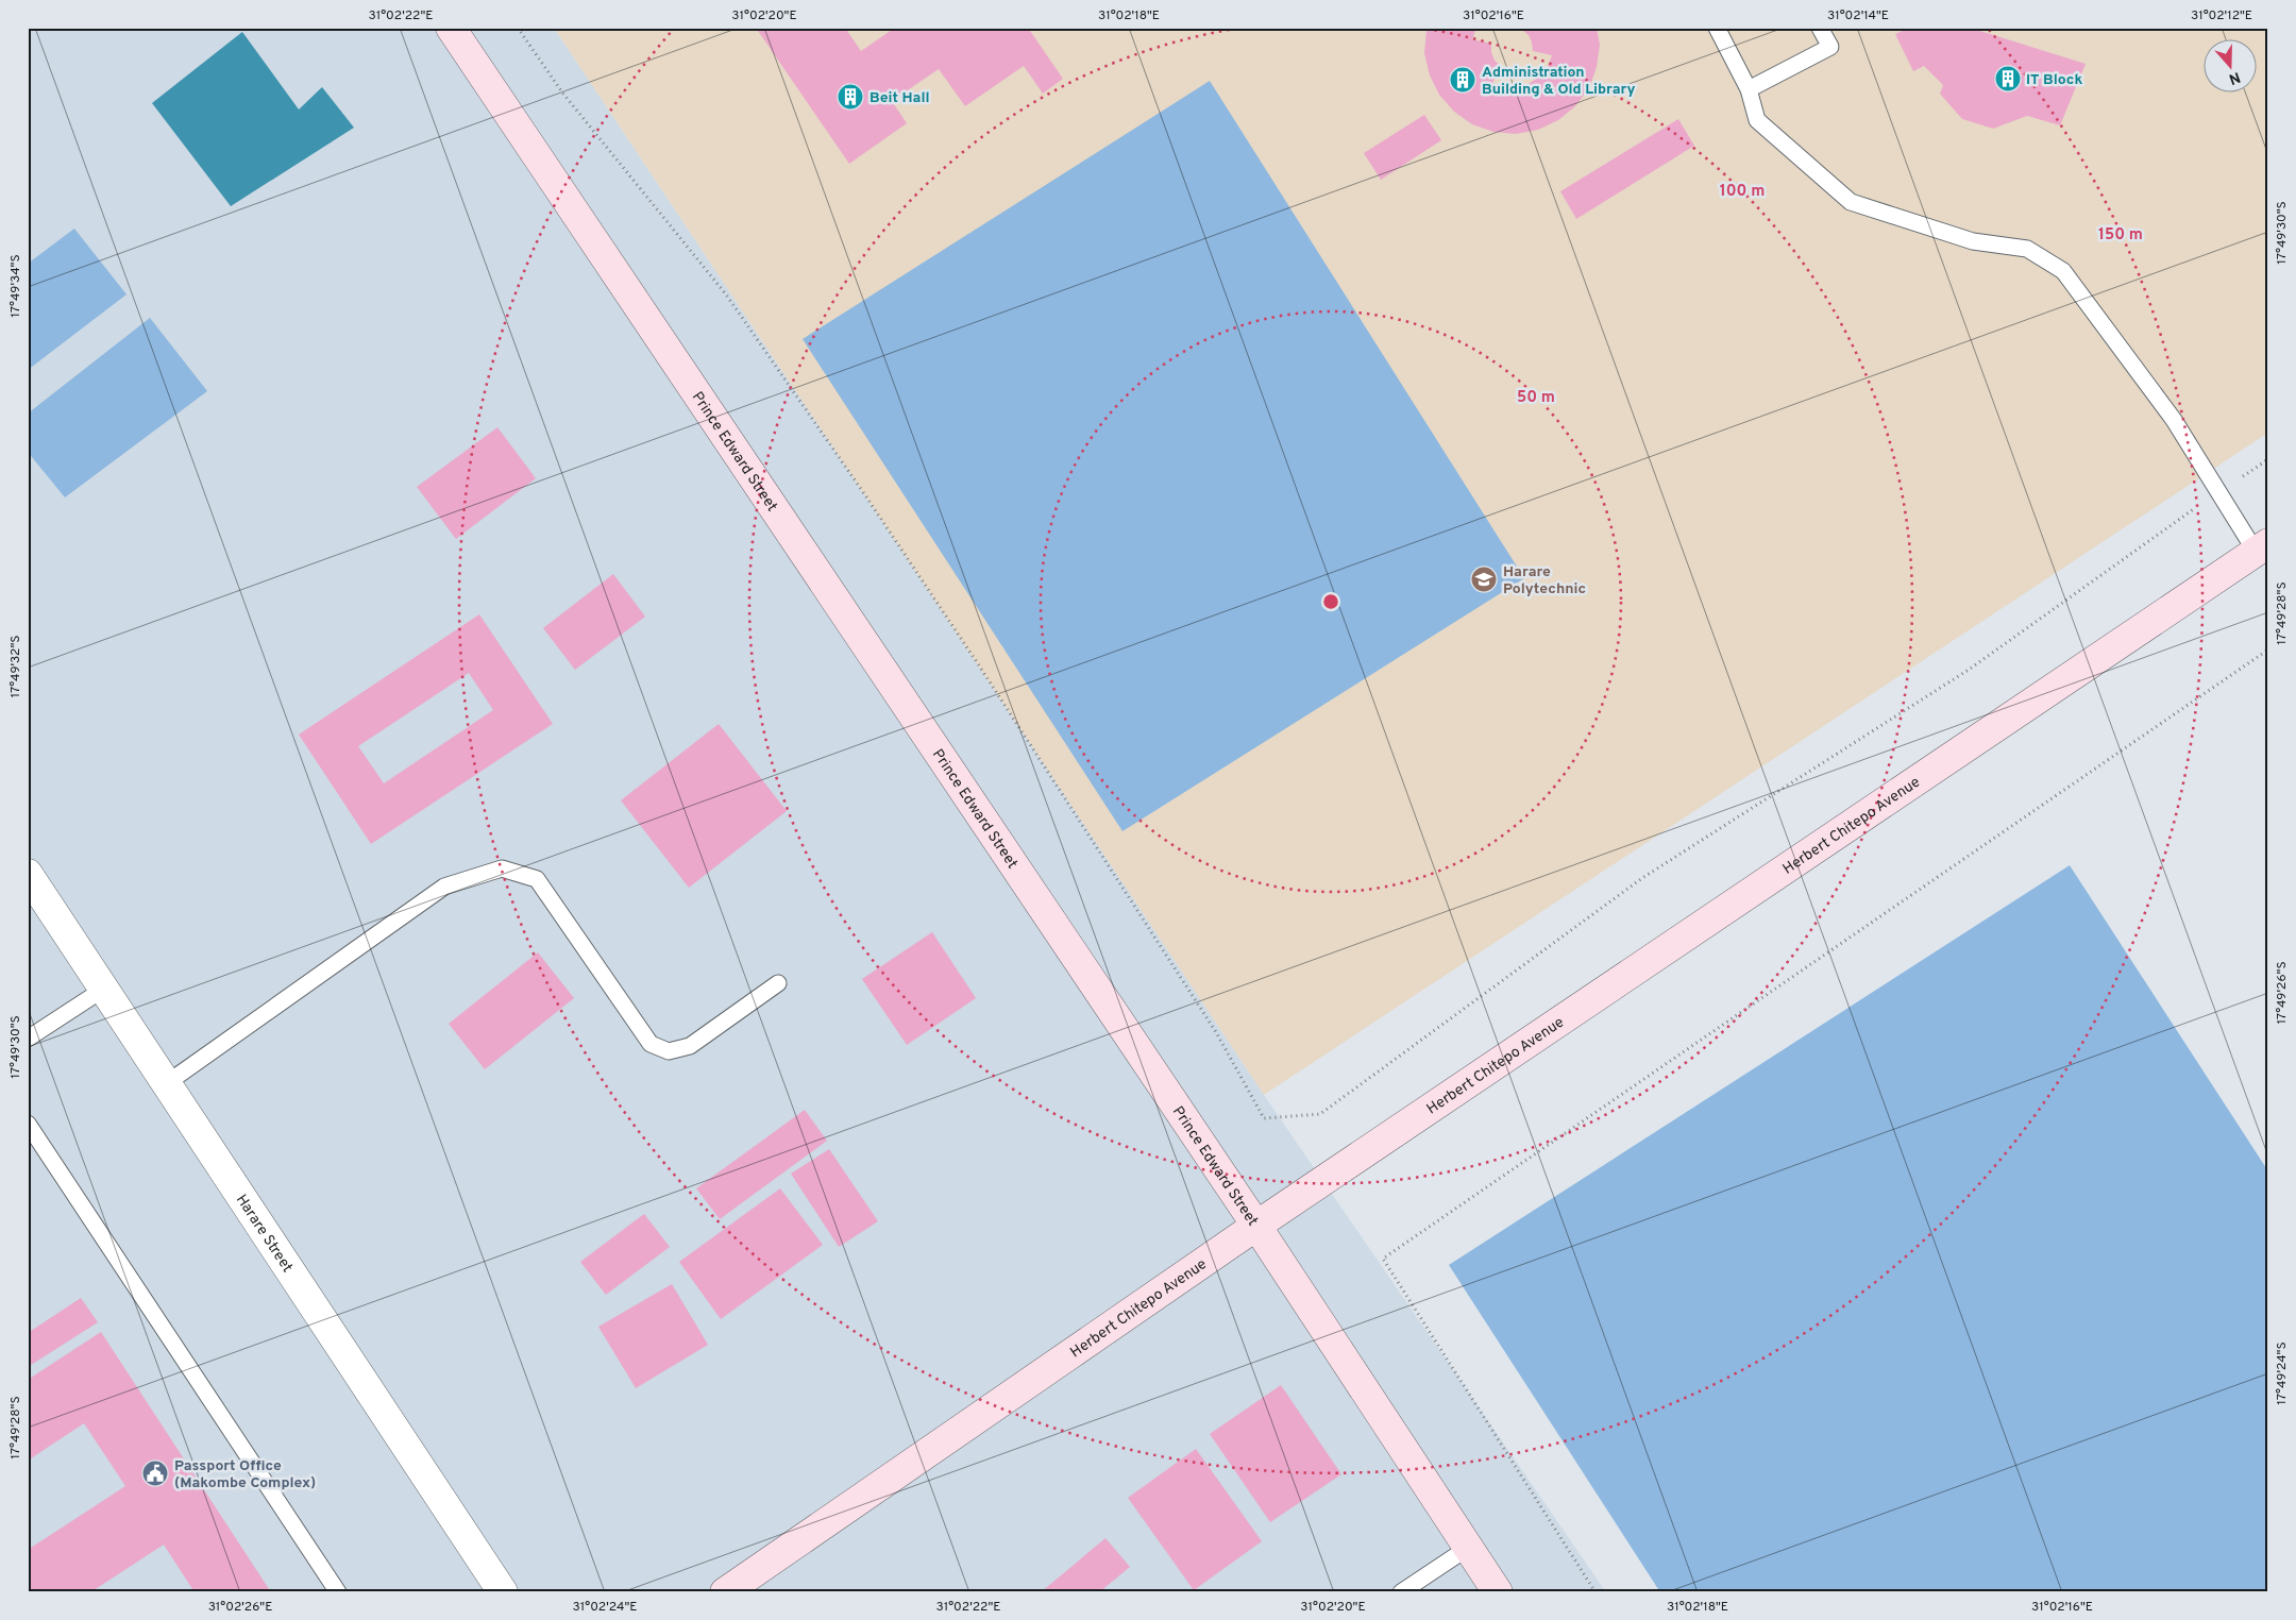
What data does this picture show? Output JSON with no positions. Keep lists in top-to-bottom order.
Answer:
{
  "streets": {
    "main road": ["Prince Edward Street", "Herbert Chitepo Avenue"],
    "street": ["Harare Street"]
  },
  "crossings": [
    ["Prince Edward Street", "Herbert Chitepo Avenue"]
  ],
  "places": {
    "building": ["IT Block", "Administration Building & Old Library", "Beit Hall"],
    "school or university": ["Harare Polytechnic"],
    "public building": ["Passport Office (Makombe Complex)"]
  },
  "north": "bottom",
  "coordinates": [
    "31°02'22\"E",
    "31°02'20\"E",
    "31°02'18\"E",
    "31°02'16\"E",
    "31°02'14\"E",
    "31°02'12\"E",
    "17°49'30\"S",
    "17°49'34\"S",
    "17°49'28\"S",
    "17°49'32\"S",
    "17°49'26\"S",
    "17°49'24\"S",
    "31°02'26\"E",
    "31°02'24\"E"
  ],
  "rings": ["100 m", "150 m", "50 m"]
}
